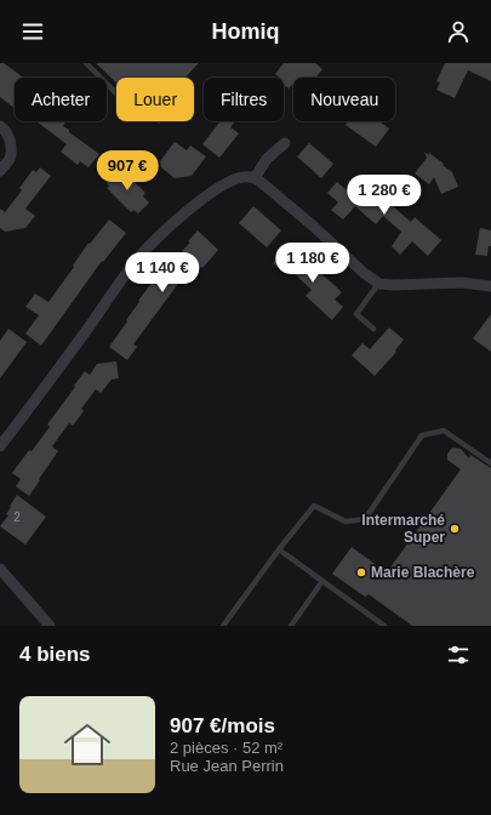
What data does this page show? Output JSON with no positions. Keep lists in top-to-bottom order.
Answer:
{
  "places": ["Intermarché Super", "Marie Blachère"],
  "house_numbers": ["2"],
  "page": {
    "header": "Homiq",
    "chip": [
      "Acheter",
      "Louer",
      "Filtres",
      "Nouveau"
    ],
    "price": [
      "907 €",
      "1 280 €",
      "1 180 €",
      "1 140 €"
    ],
    "heading": "4 biens",
    "list": [
      {
        "name": "907 €/mois",
        "note": "2 pièces · 52 m² · Rue Jean Perrin"
      }
    ]
  }
}
